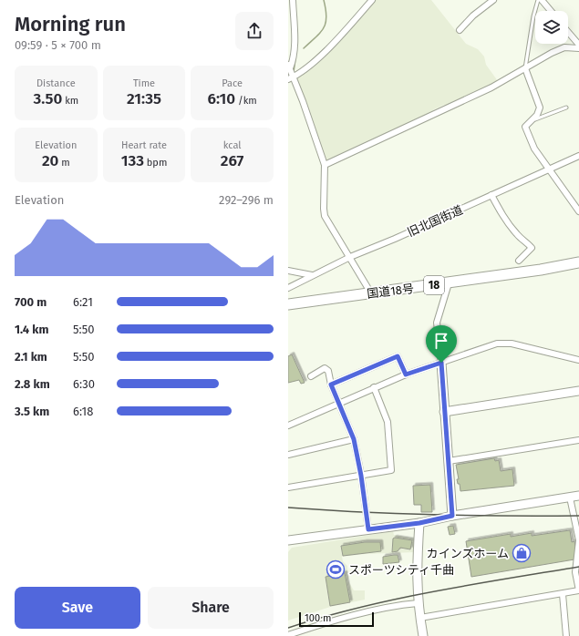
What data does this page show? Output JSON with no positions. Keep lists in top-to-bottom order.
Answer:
{
  "streets": {
    "highway": ["18", "国道18号"],
    "street": ["旧北国街道"]
  },
  "places": {
    "shop": ["カインズホーム"],
    "sports": ["スポーツシティ千曲"]
  },
  "scale_bar": "100 m",
  "page": {
    "heading": ["Morning run", "09:59 · 5 × 700 m"],
    "stats": [
      ["Distance", "3.50 km"],
      ["Time", "21:35"],
      ["Pace", "6:10 /km"],
      ["Elevation", "20 m"],
      ["Heart rate", "133 bpm"],
      ["kcal", "267"]
    ],
    "chart": ["Elevation", "292–296 m"],
    "list": [
      {
        "name": "700 m",
        "note": "6:21"
      },
      {
        "name": "1.4 km",
        "note": "5:50"
      },
      {
        "name": "2.1 km",
        "note": "5:50"
      },
      {
        "name": "2.8 km",
        "note": "6:30"
      },
      {
        "name": "3.5 km",
        "note": "6:18"
      }
    ],
    "buttons": ["Save", "Share"],
    "scale": "100 m"
  }
}
